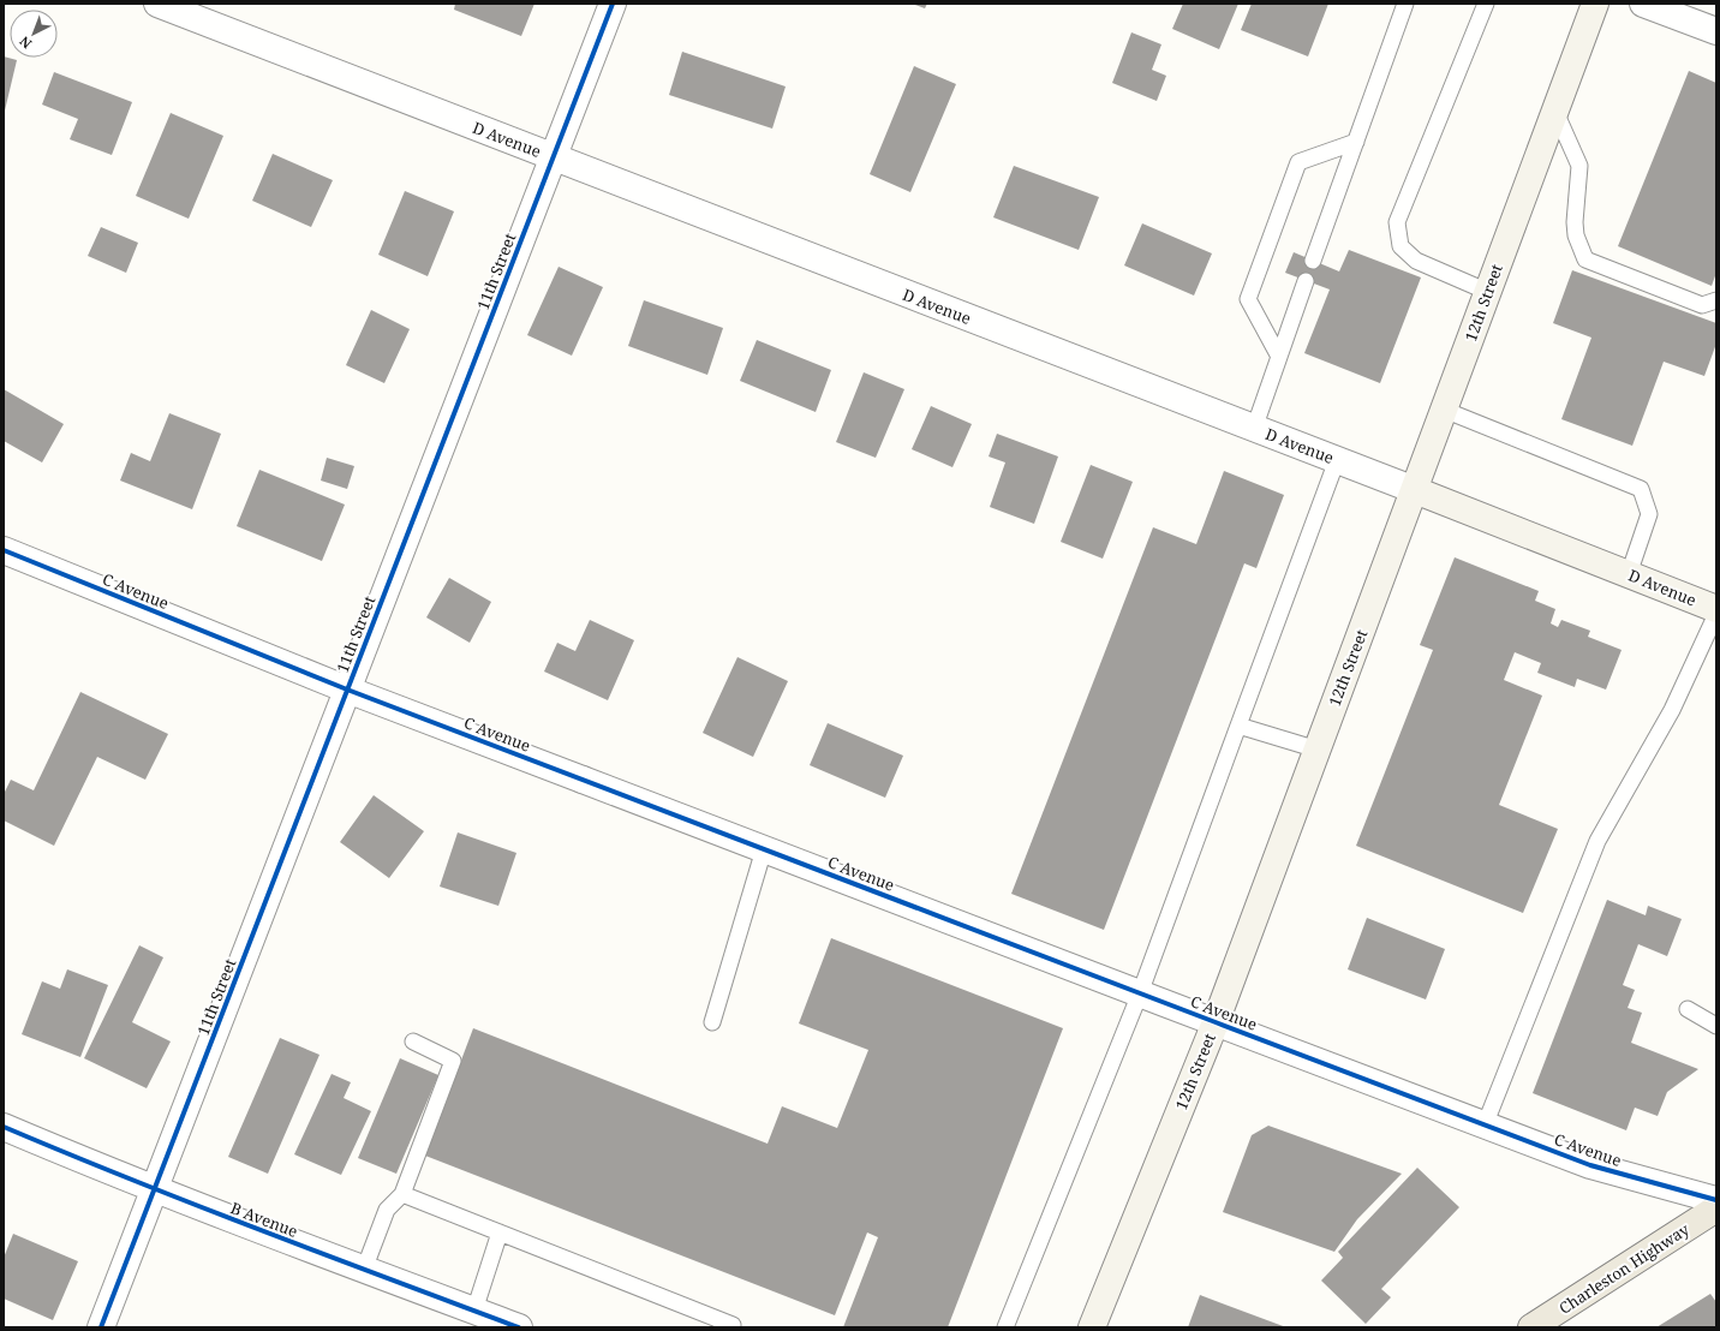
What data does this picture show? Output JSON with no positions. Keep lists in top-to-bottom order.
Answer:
{
  "streets": {
    "main road": ["D Avenue", "12th Street", "Charleston Highway"],
    "street": ["11th Street", "C Avenue", "B Avenue"]
  },
  "crossings": [
    ["D Avenue", "11th Street"],
    ["D Avenue", "12th Street"],
    ["11th Street", "C Avenue"],
    ["11th Street", "B Avenue"],
    ["12th Street", "C Avenue"]
  ],
  "north": "bottom left"
}
